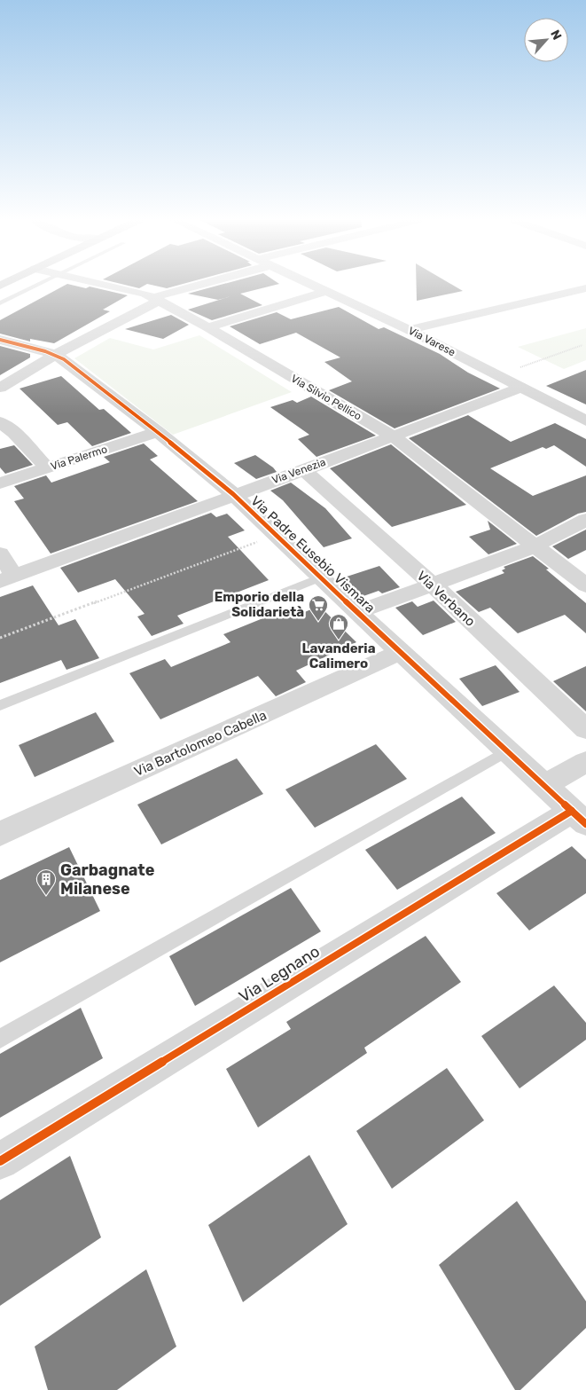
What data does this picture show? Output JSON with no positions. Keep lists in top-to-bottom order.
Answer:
{
  "streets": {
    "street": [
      "Via Varese",
      "Via Silvio Pellico",
      "Via Palermo",
      "Via Venezia",
      "Via Padre Eusebio Vismara",
      "Via Verbano",
      "Via Bartolomeo Cabella",
      "Via Legnano"
    ]
  },
  "crossings": [
    ["Via Varese", "Via Venezia"],
    ["Via Silvio Pellico", "Via Venezia"],
    ["Via Palermo", "Via Padre Eusebio Vismara"],
    ["Via Venezia", "Via Padre Eusebio Vismara"],
    ["Via Venezia", "Via Verbano"],
    ["Via Padre Eusebio Vismara", "Via Bartolomeo Cabella"],
    ["Via Padre Eusebio Vismara", "Via Legnano"]
  ],
  "places": {
    "supermarket": ["Emporio della Solidarietà"],
    "shop": ["Lavanderia Calimero"],
    "building": ["Garbagnate Milanese"]
  },
  "north": "top right"
}
